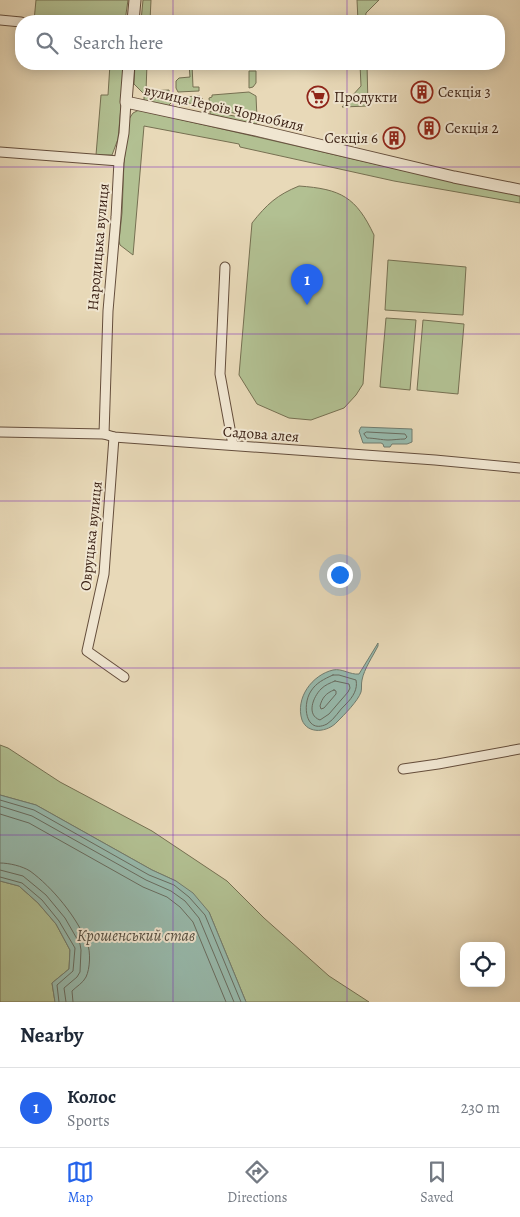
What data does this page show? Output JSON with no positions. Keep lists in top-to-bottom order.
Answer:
{
  "streets": {
    "street": [
      "вулиця Героїв Чорнобиля",
      "Народицька вулиця",
      "Садова алея",
      "Овруцька вулиця"
    ]
  },
  "crossings": [
    ["вулиця Героїв Чорнобиля", "Народицька вулиця"],
    ["Народицька вулиця", "Садова алея"],
    ["Садова алея", "Овруцька вулиця"]
  ],
  "water": ["Крошенський став"],
  "places": {
    "building": ["Секція 3", "Секція 2", "Секція 6"],
    "supermarket": ["Продукти"]
  },
  "page": {
    "search": "Search here",
    "pins": "1",
    "heading": "Nearby",
    "list": [
      {
        "mark": "1",
        "name": "Колос",
        "note": "Sports",
        "value": "230 m"
      }
    ],
    "nav": ["Map", "Directions", "Saved"]
  }
}
